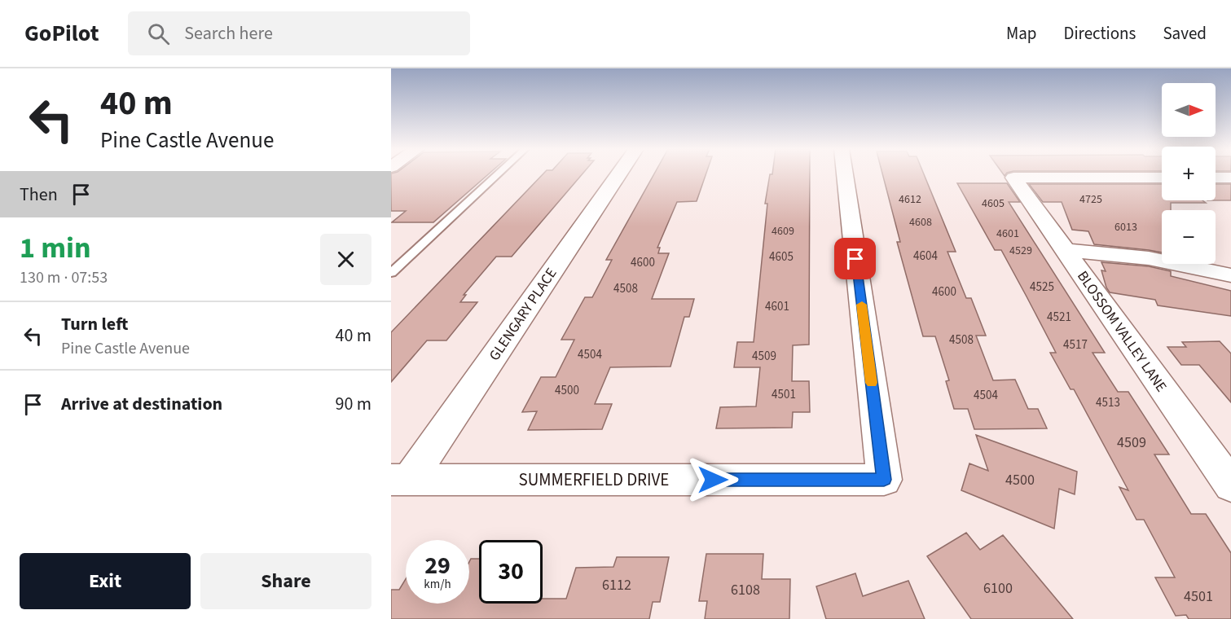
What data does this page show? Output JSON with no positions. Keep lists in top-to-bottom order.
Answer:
{
  "streets": {
    "street": ["GLENGARY PLACE", "BLOSSOM VALLEY LANE", "SUMMERFIELD DRIVE"]
  },
  "crossings": [
    ["GLENGARY PLACE", "SUMMERFIELD DRIVE"]
  ],
  "house_numbers": [
    "4612",
    "4725",
    "4605",
    "4608",
    "6013",
    "4609",
    "4601",
    "4529",
    "4604",
    "4605",
    "4600",
    "4525",
    "4508",
    "4600",
    "4601",
    "4521",
    "4508",
    "4517",
    "4504",
    "4509",
    "4500",
    "4501",
    "4504",
    "4513",
    "4509",
    "4500",
    "6112",
    "6100",
    "6108",
    "4501"
  ],
  "north": "right",
  "page": {
    "header": "GoPilot",
    "search": "Search here",
    "nav": ["Map", "Directions", "Saved"],
    "turn": ["40 m", "Pine Castle Avenue"],
    "map_buttons": ["+", "−"],
    "then": "Then",
    "heading": ["1 min", "130 m · 07:53"],
    "list": [
      {
        "name": "Turn left",
        "note": "Pine Castle Avenue",
        "value": "40 m"
      },
      {
        "name": "Arrive at destination",
        "value": "90 m"
      }
    ],
    "speed": "29 km/h",
    "limit": "30",
    "buttons": ["Exit", "Share"]
  }
}
